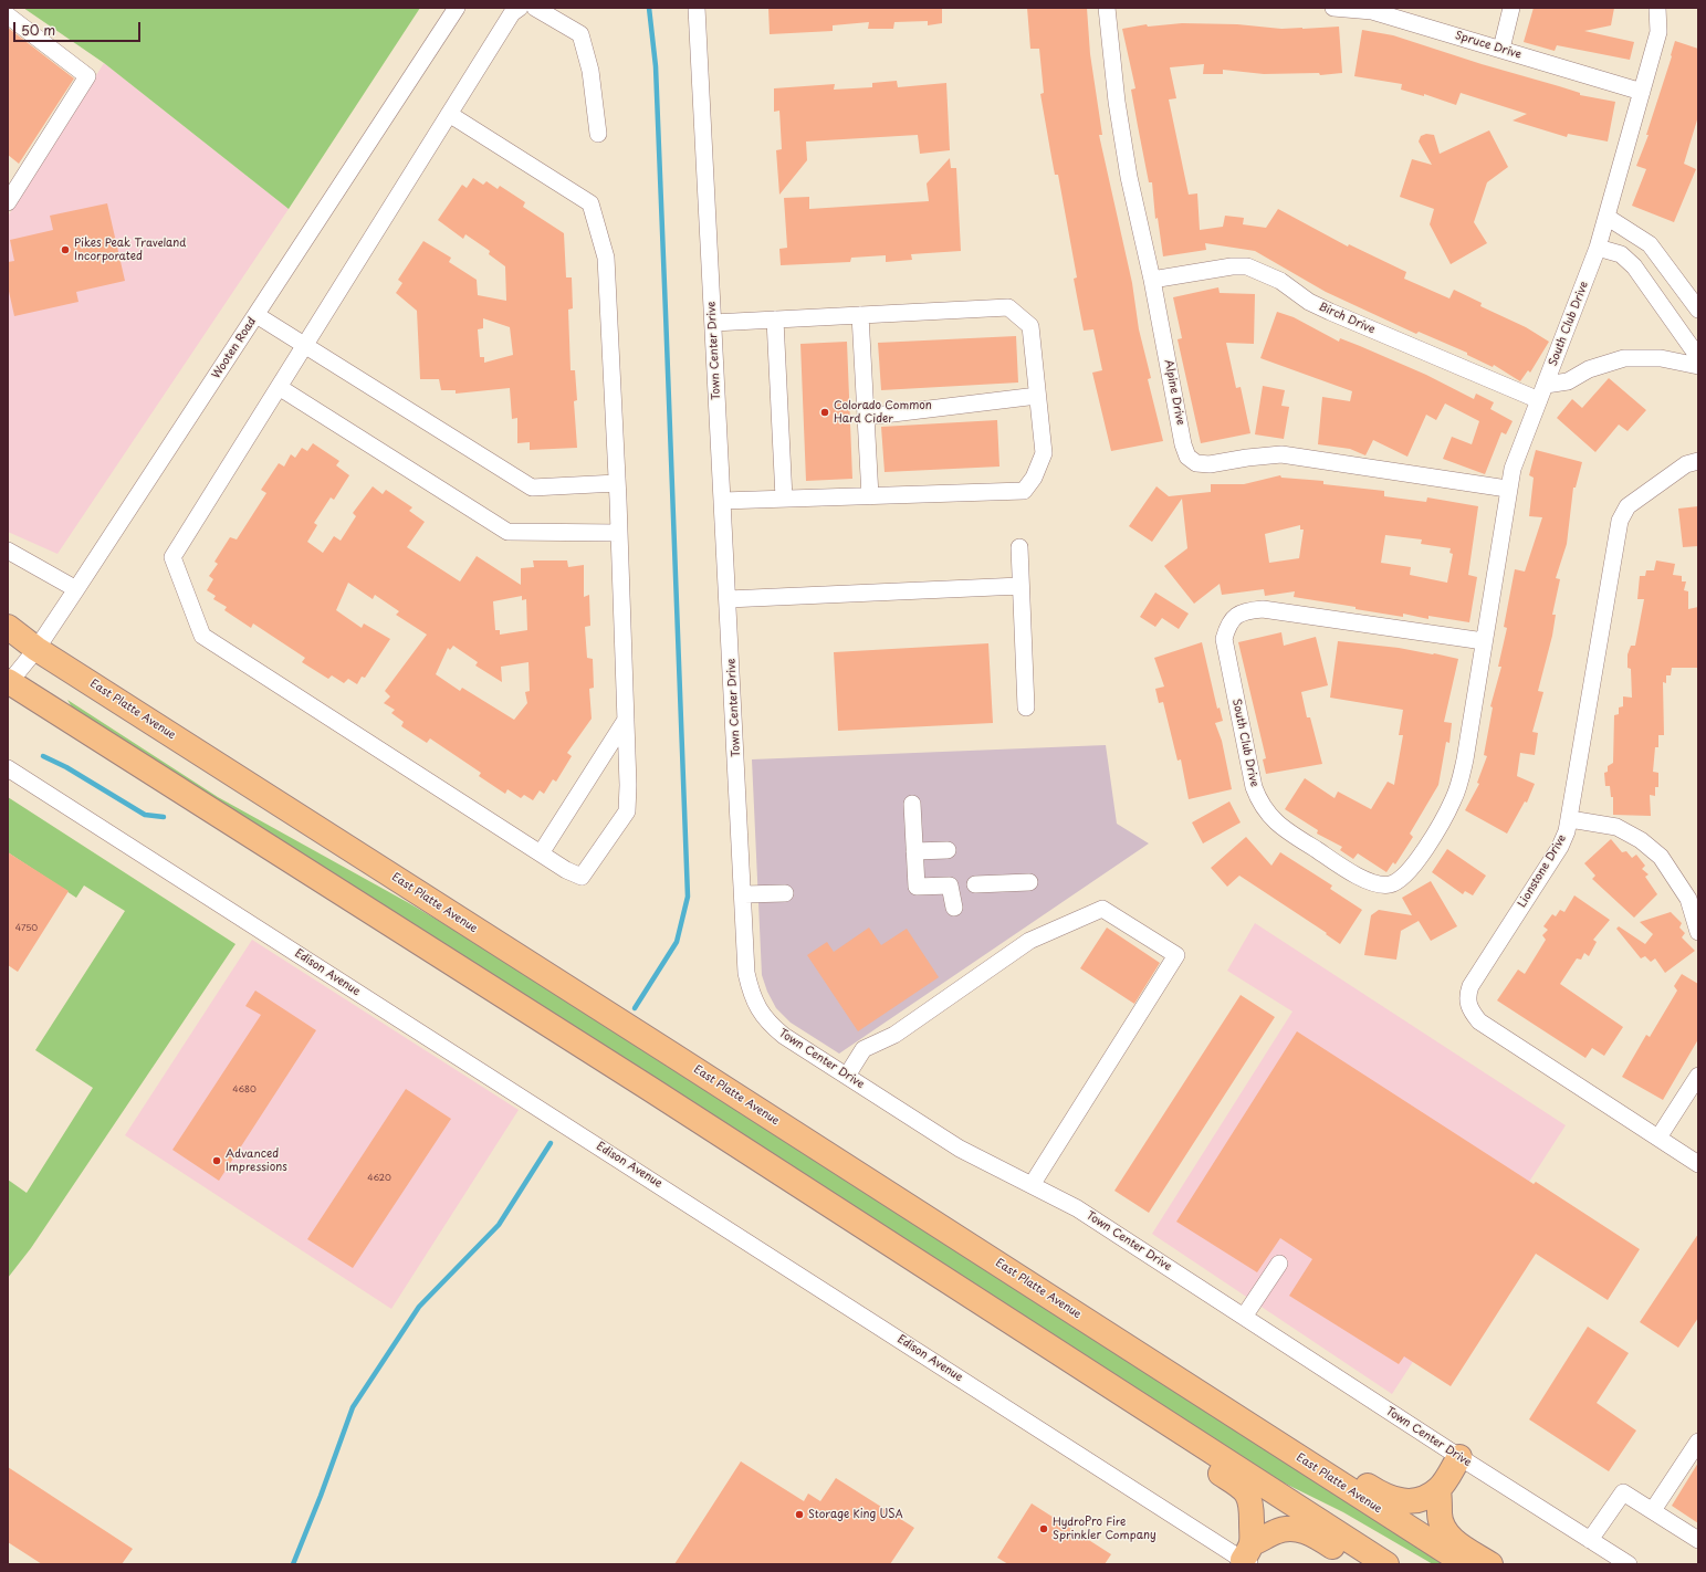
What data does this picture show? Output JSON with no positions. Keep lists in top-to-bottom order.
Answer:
{
  "streets": {
    "highway": ["East Platte Avenue"],
    "street": [
      "Spruce Drive",
      "Birch Drive",
      "South Club Drive",
      "Wooten Road",
      "Town Center Drive",
      "Alpine Drive",
      "Lionstone Drive",
      "Edison Avenue"
    ]
  },
  "crossings": [
    ["Spruce Drive", "South Club Drive"],
    ["Birch Drive", "South Club Drive"],
    ["Birch Drive", "Alpine Drive"],
    ["South Club Drive", "Alpine Drive"],
    ["Wooten Road", "East Platte Avenue"]
  ],
  "places": [
    "Pikes Peak Traveland Incorporated",
    "Colorado Common Hard Cider",
    "Advanced Impressions",
    "Storage King USA",
    "HydroPro Fire Sprinkler Company"
  ],
  "house_numbers": ["4750", "4680", "4620"],
  "scale_bar": "50 m"
}
